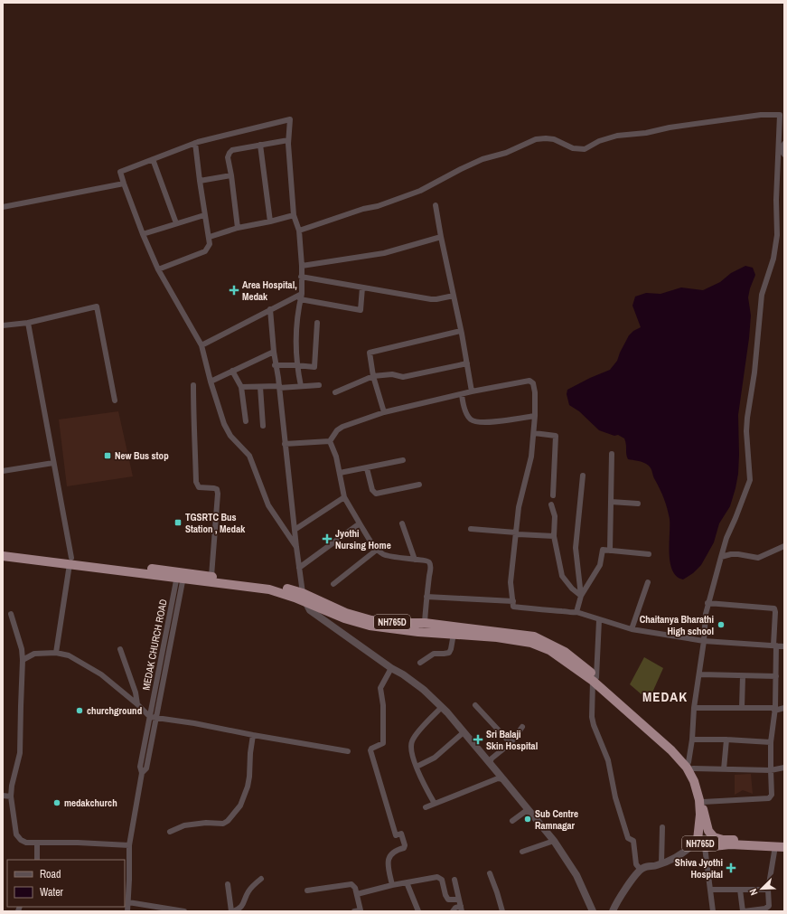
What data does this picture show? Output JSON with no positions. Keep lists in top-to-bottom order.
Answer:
{
  "streets": {
    "highway": ["NH765D"],
    "street": ["MEDAK CHURCH ROAD"]
  },
  "crossings": [
    ["NH765D", "MEDAK CHURCH ROAD"]
  ],
  "districts": ["MEDAK"],
  "places": {
    "health": [
      "Area Hospital, Medak",
      "Jyothi Nursing Home",
      "Sri Balaji Skin Hospital",
      "Shiva Jyothi Hospital"
    ],
    "transit": ["New Bus stop", "TGSRTC Bus Station , Medak"],
    "other": [
      "Chaitanya Bharathi High school",
      "churchground",
      "medakchurch",
      "Sub Centre Ramnagar"
    ]
  },
  "legend": ["Road", "Water"],
  "north": "bottom left"
}
